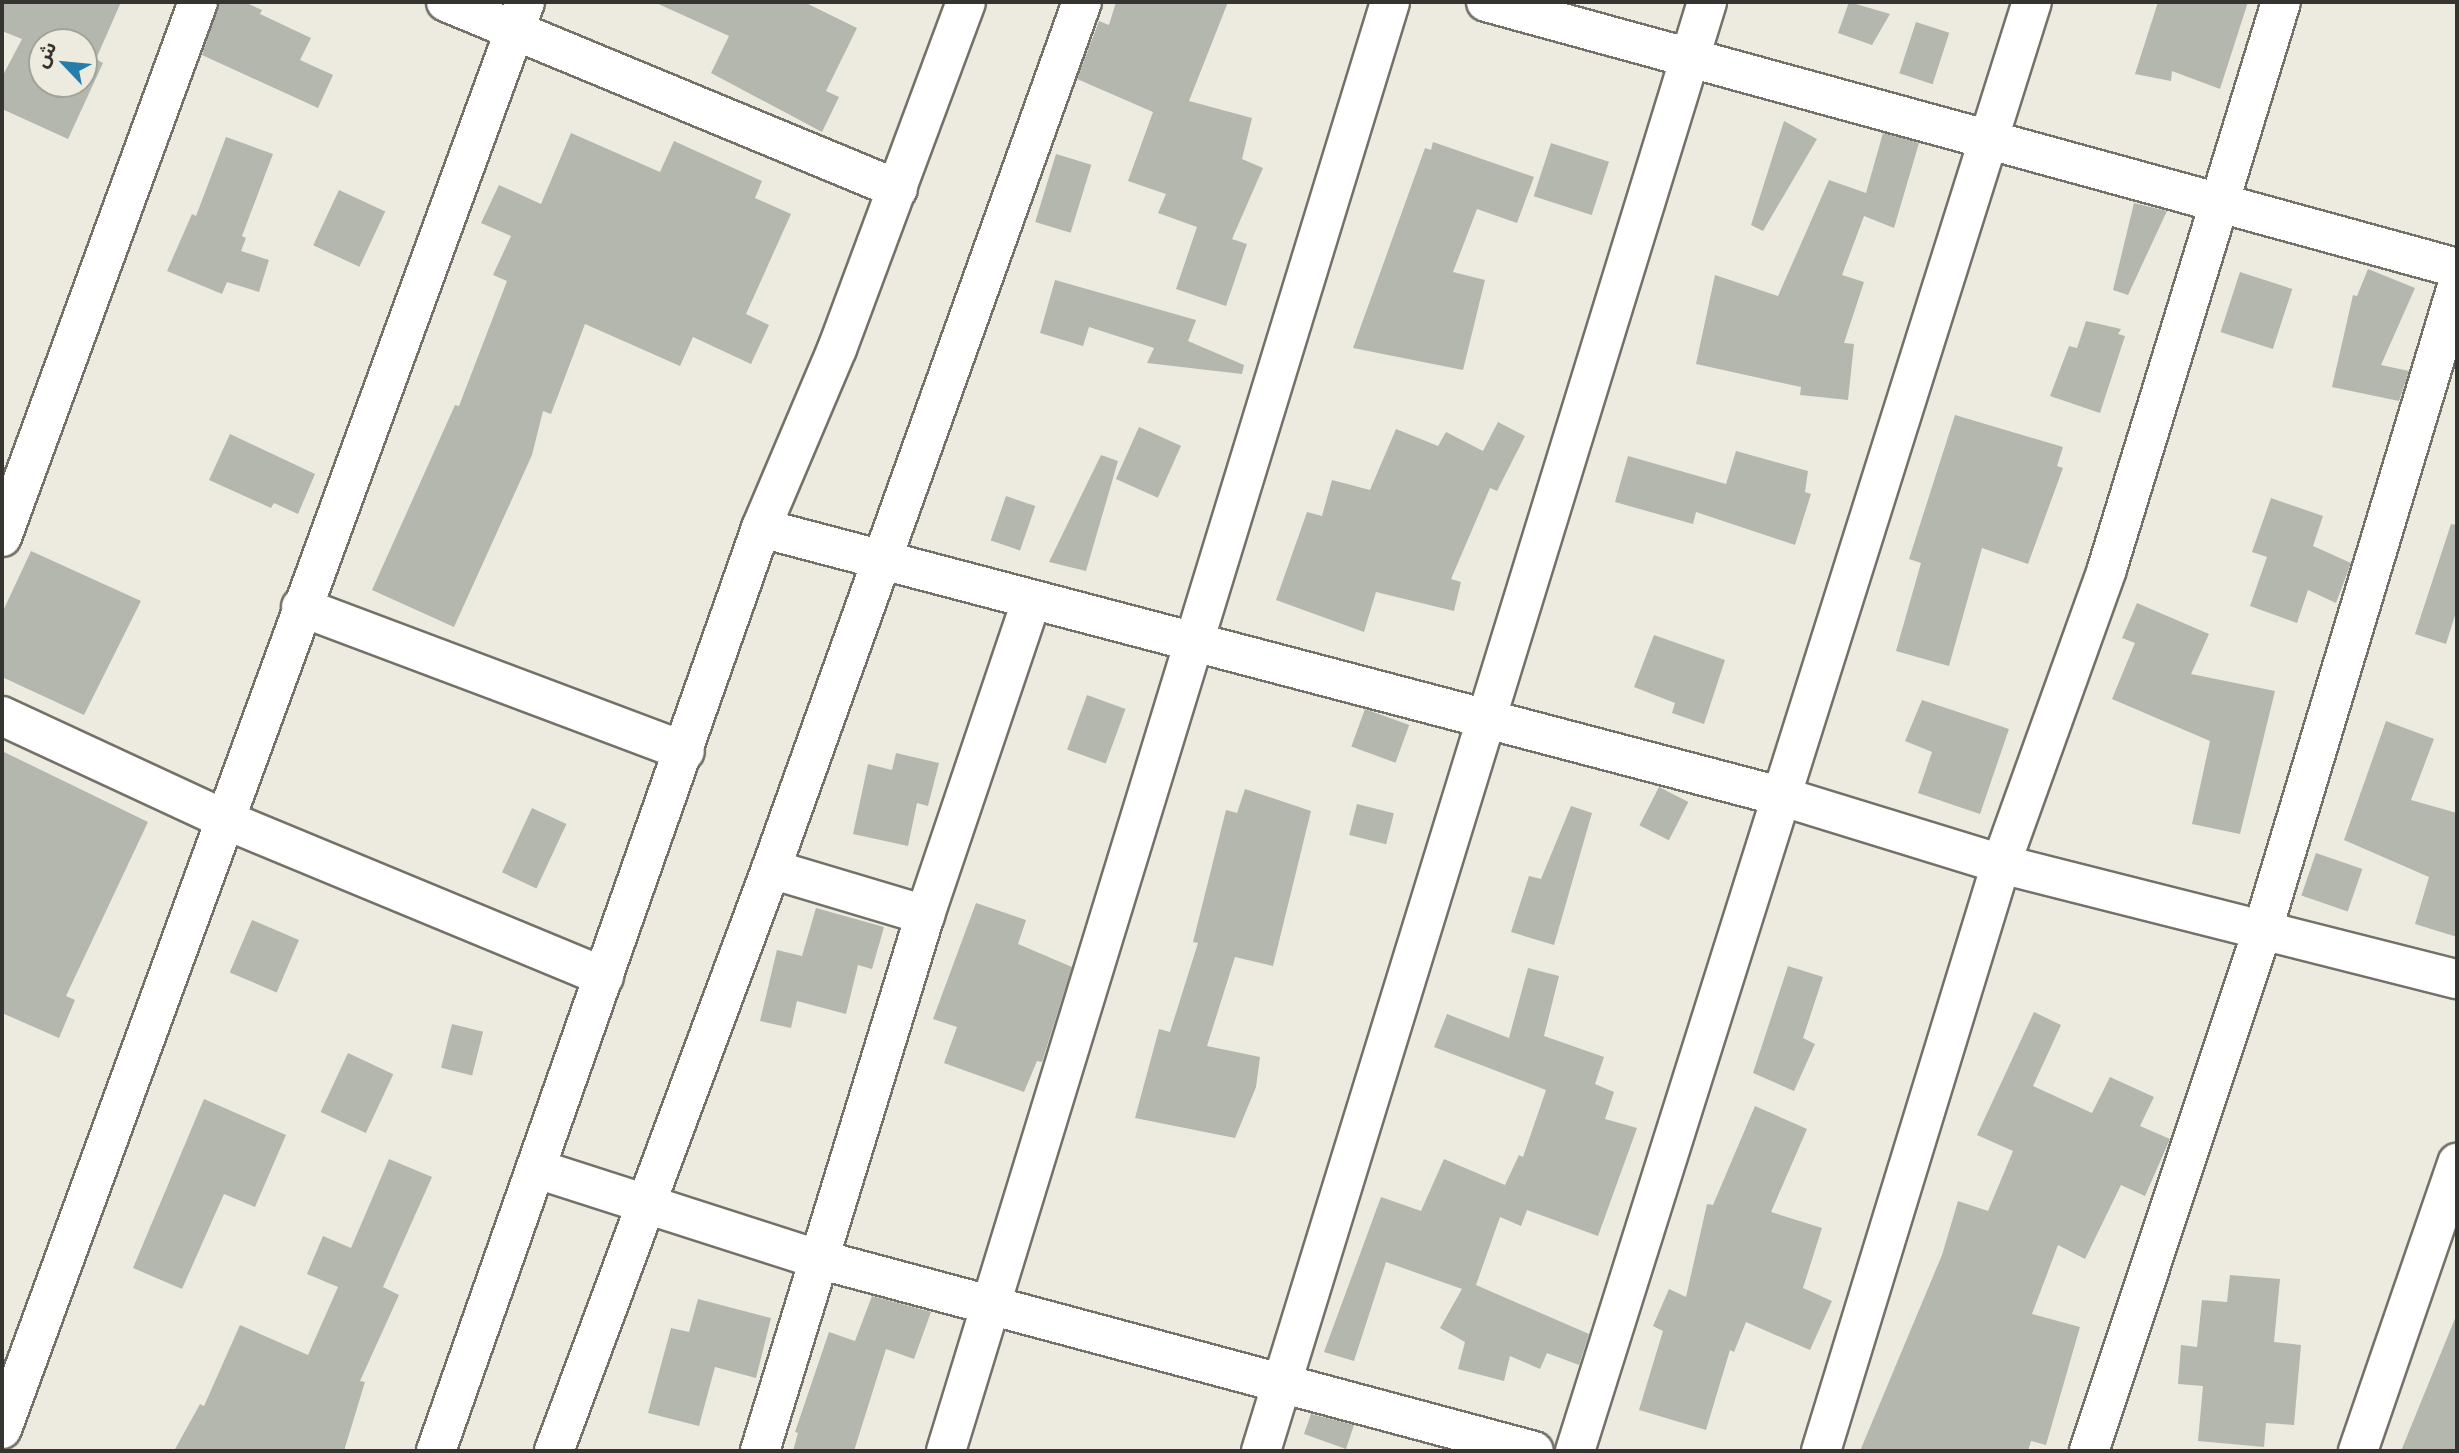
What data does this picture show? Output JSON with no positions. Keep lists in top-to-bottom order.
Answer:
{
  "north": "top left"
}
